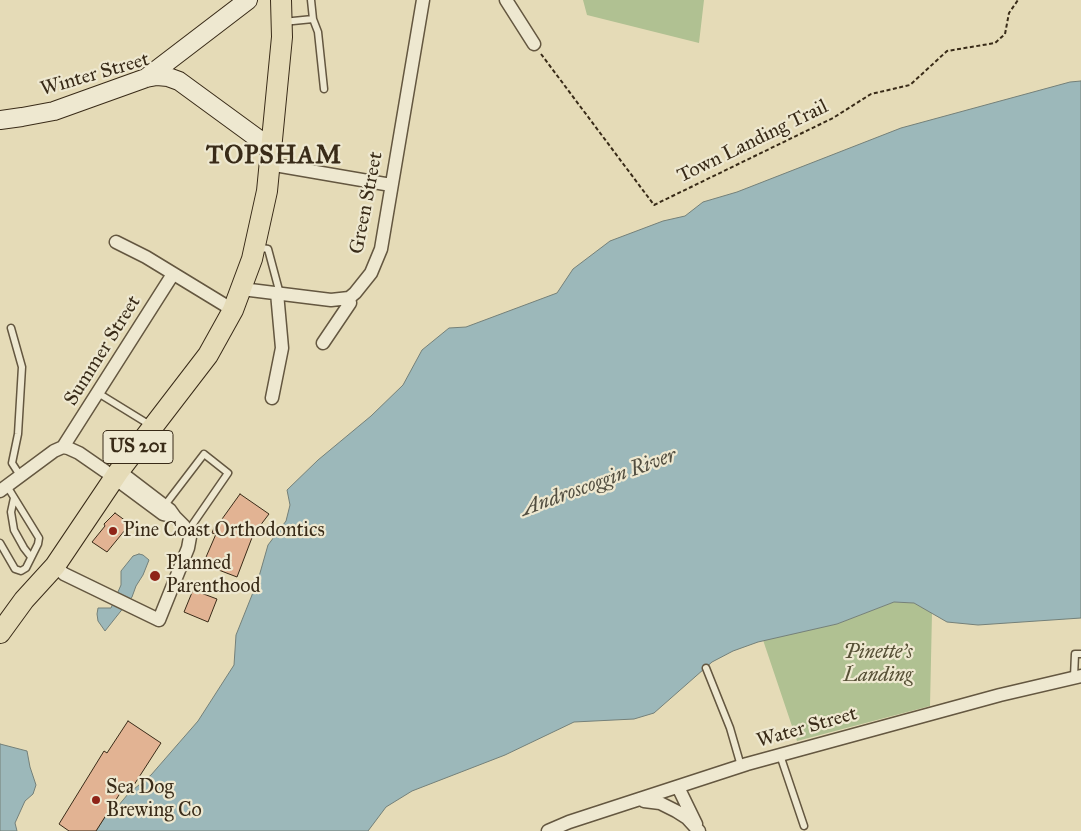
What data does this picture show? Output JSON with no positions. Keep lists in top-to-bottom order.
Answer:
{
  "streets": {
    "main road": ["US 201"],
    "street": [
      "Winter Street",
      "Green Street",
      "Summer Street",
      "Water Street"
    ],
    "path": ["Town Landing Trail"]
  },
  "crossings": [
    ["Winter Street", "US 201"]
  ],
  "districts": ["TOPSHAM"],
  "water": ["Androscoggin River"],
  "parks": ["Pinette’s Landing"],
  "places": ["Pine Coast Orthodontics", "Planned Parenthood", "Sea Dog Brewing Co"]
}
